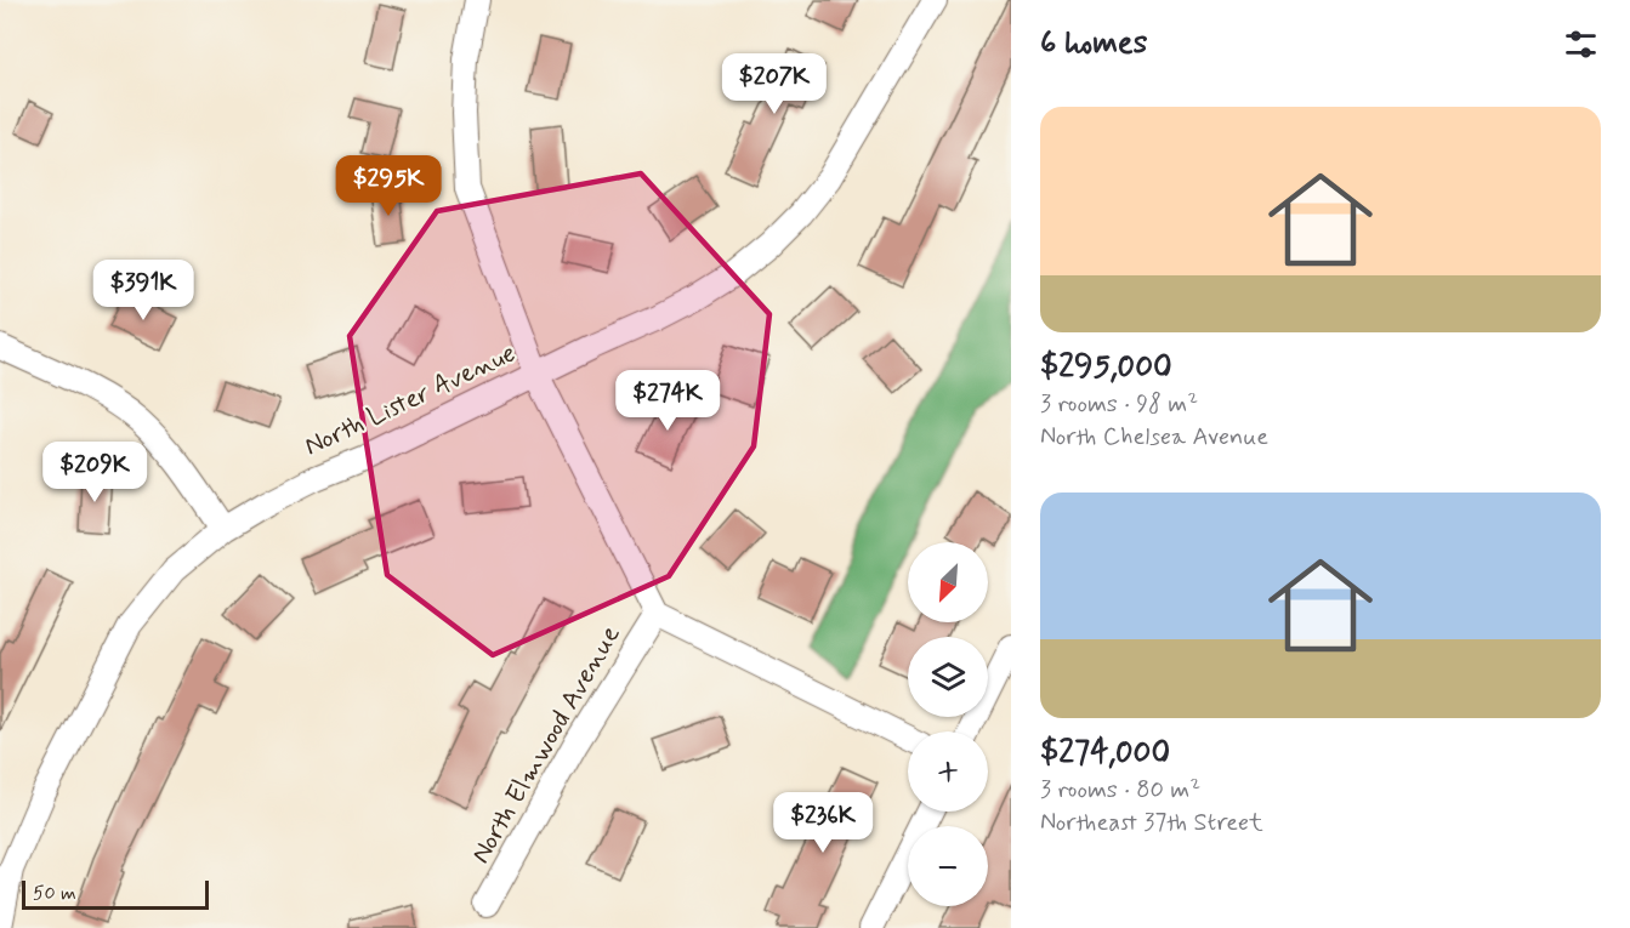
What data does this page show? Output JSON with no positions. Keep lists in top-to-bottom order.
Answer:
{
  "streets": {
    "street": ["North Lister Avenue", "North Elmwood Avenue"]
  },
  "scale_bar": "50 m",
  "north": "bottom left",
  "page": {
    "heading": "6 homes",
    "price": [
      "$207K",
      "$295K",
      "$391K",
      "$274K",
      "$209K",
      "$236K"
    ],
    "list": [
      {
        "name": "$295,000",
        "note": "3 rooms · 98 m² · North Chelsea Avenue"
      },
      {
        "name": "$274,000",
        "note": "3 rooms · 80 m² · Northeast 37th Street"
      }
    ],
    "map_buttons": ["+", "−"],
    "scale": "50 m"
  }
}
